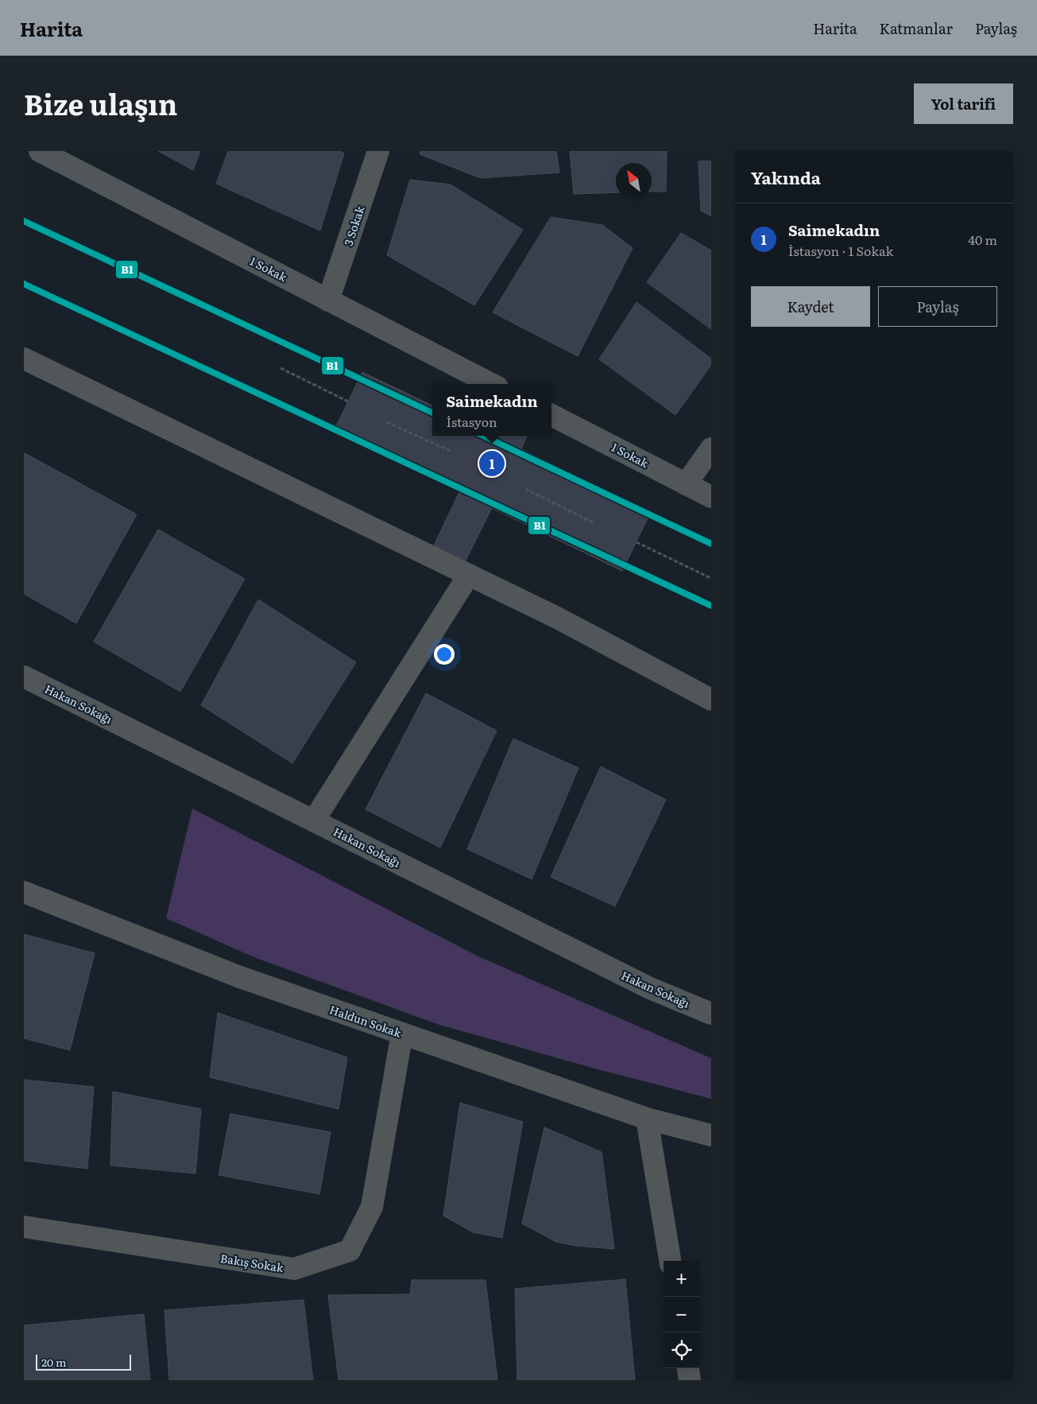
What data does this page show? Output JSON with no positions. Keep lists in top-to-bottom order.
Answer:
{
  "streets": {
    "street": [
      "3 Sokak",
      "1 Sokak",
      "Hakan Sokağı",
      "Haldun Sokak",
      "Bakış Sokak"
    ]
  },
  "crossings": [
    ["3 Sokak", "1 Sokak"],
    ["Haldun Sokak", "Bakış Sokak"]
  ],
  "lines": ["transit line B1"],
  "scale_bar": "20 m",
  "north": "top left",
  "page": {
    "header": "Harita",
    "nav": ["Harita", "Katmanlar", "Paylaş"],
    "title": "Bize ulaşın",
    "buttons": [
      "Yol tarifi",
      ["Kaydet", "Paylaş"]
    ],
    "heading": "Yakında",
    "list": [
      {
        "mark": "1",
        "name": "Saimekadın",
        "note": "İstasyon · 1 Sokak",
        "value": "40 m"
      }
    ],
    "popup": ["Saimekadın", "İstasyon"],
    "pins": "1",
    "map_buttons": ["+", "−"],
    "scale": "20 m"
  }
}
